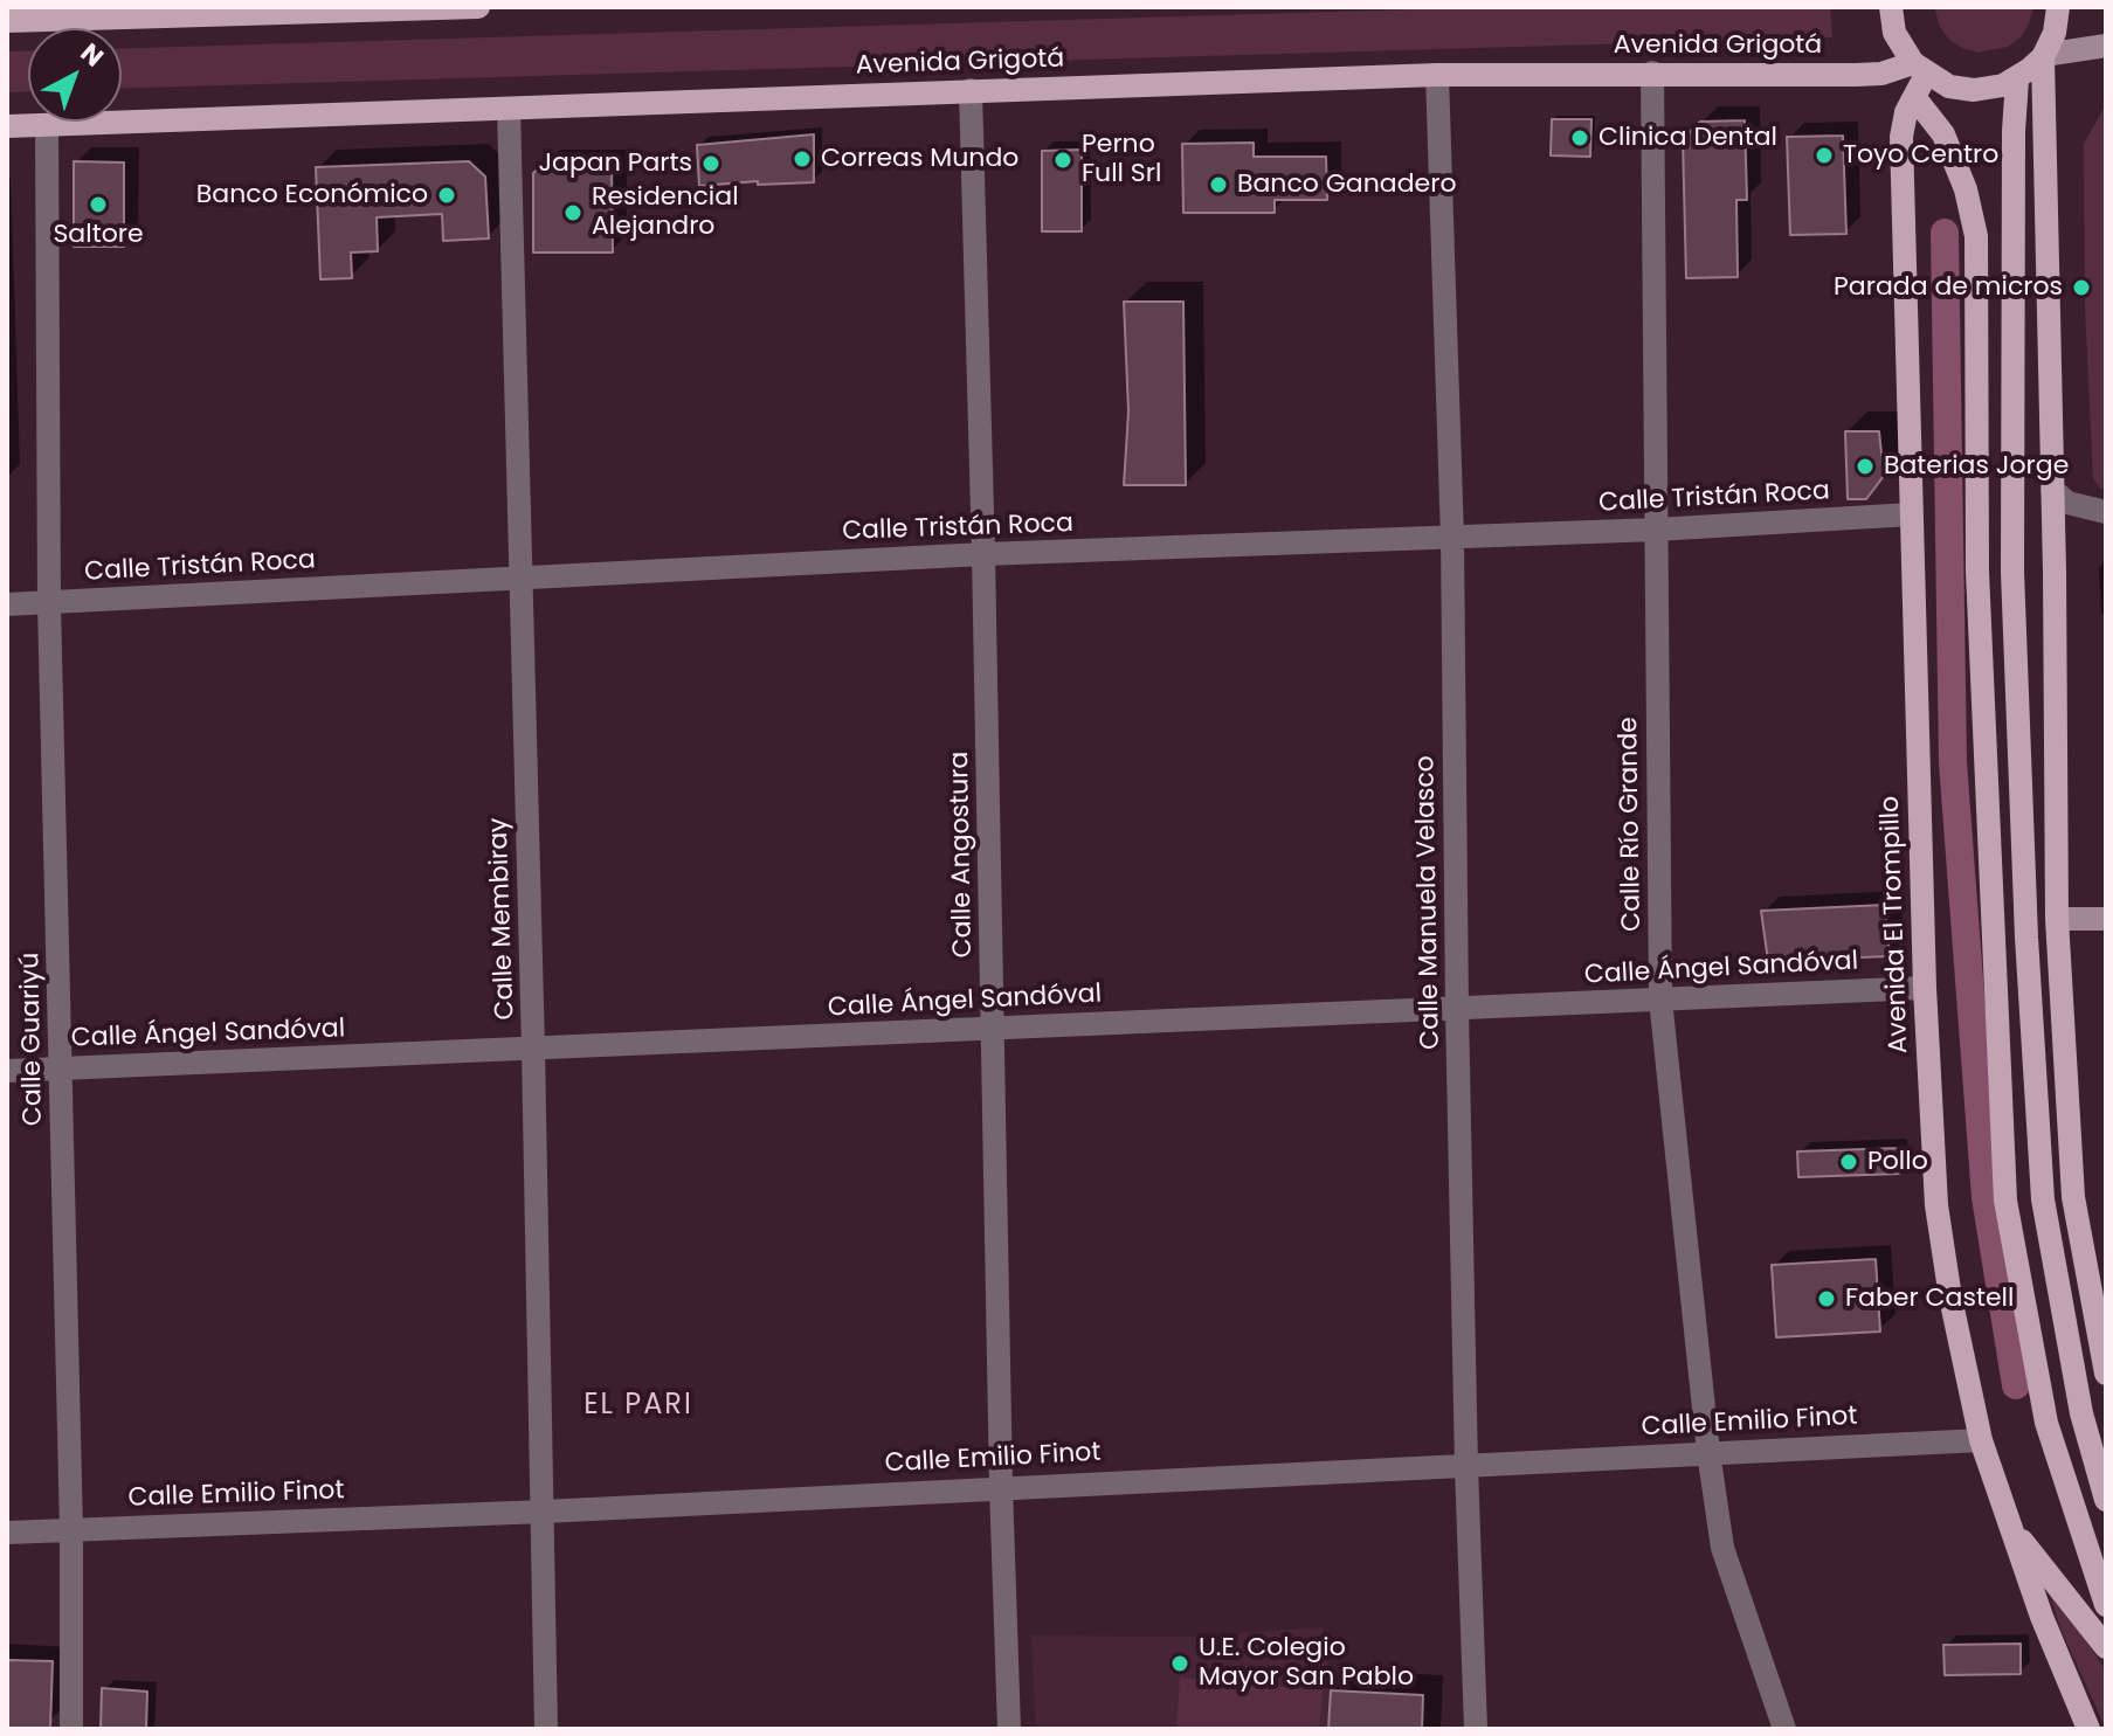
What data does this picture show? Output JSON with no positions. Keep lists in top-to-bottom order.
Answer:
{
  "streets": {
    "main road": ["Avenida Grigotá", "Avenida El Trompillo"],
    "street": [
      "Calle Tristán Roca",
      "Calle Río Grande",
      "Calle Angostura",
      "Calle Manuela Velasco",
      "Calle Membiray",
      "Calle Ángel Sandóval",
      "Calle Guariyú",
      "Calle Emilio Finot"
    ]
  },
  "crossings": [
    ["Avenida Grigotá", "Calle Río Grande"],
    ["Avenida Grigotá", "Calle Angostura"],
    ["Avenida Grigotá", "Calle Manuela Velasco"],
    ["Avenida Grigotá", "Calle Membiray"],
    ["Avenida Grigotá", "Avenida El Trompillo"],
    ["Avenida Grigotá", "Calle Guariyú"],
    ["Calle Tristán Roca", "Calle Río Grande"],
    ["Calle Tristán Roca", "Calle Angostura"],
    ["Calle Tristán Roca", "Calle Manuela Velasco"],
    ["Calle Tristán Roca", "Calle Membiray"],
    ["Calle Tristán Roca", "Avenida El Trompillo"],
    ["Calle Tristán Roca", "Calle Guariyú"],
    ["Calle Río Grande", "Calle Ángel Sandóval"],
    ["Calle Río Grande", "Calle Emilio Finot"],
    ["Calle Angostura", "Calle Ángel Sandóval"],
    ["Calle Angostura", "Calle Emilio Finot"],
    ["Calle Manuela Velasco", "Calle Ángel Sandóval"],
    ["Calle Manuela Velasco", "Calle Emilio Finot"],
    ["Calle Membiray", "Calle Ángel Sandóval"],
    ["Calle Membiray", "Calle Emilio Finot"],
    ["Avenida El Trompillo", "Calle Ángel Sandóval"],
    ["Avenida El Trompillo", "Calle Emilio Finot"],
    ["Calle Ángel Sandóval", "Calle Guariyú"],
    ["Calle Guariyú", "Calle Emilio Finot"]
  ],
  "districts": ["EL PARI"],
  "places": [
    "Clinica Dental",
    "Toyo Centro",
    "Correas Mundo",
    "Perno Full Srl",
    "Japan Parts",
    "Banco Ganadero",
    "Banco Económico",
    "Saltore",
    "Residencial Alejandro",
    "Parada de micros",
    "Baterias Jorge",
    "Pollo",
    "Faber Castell",
    "U.E. Colegio Mayor San Pablo"
  ],
  "north": "top right"
}
